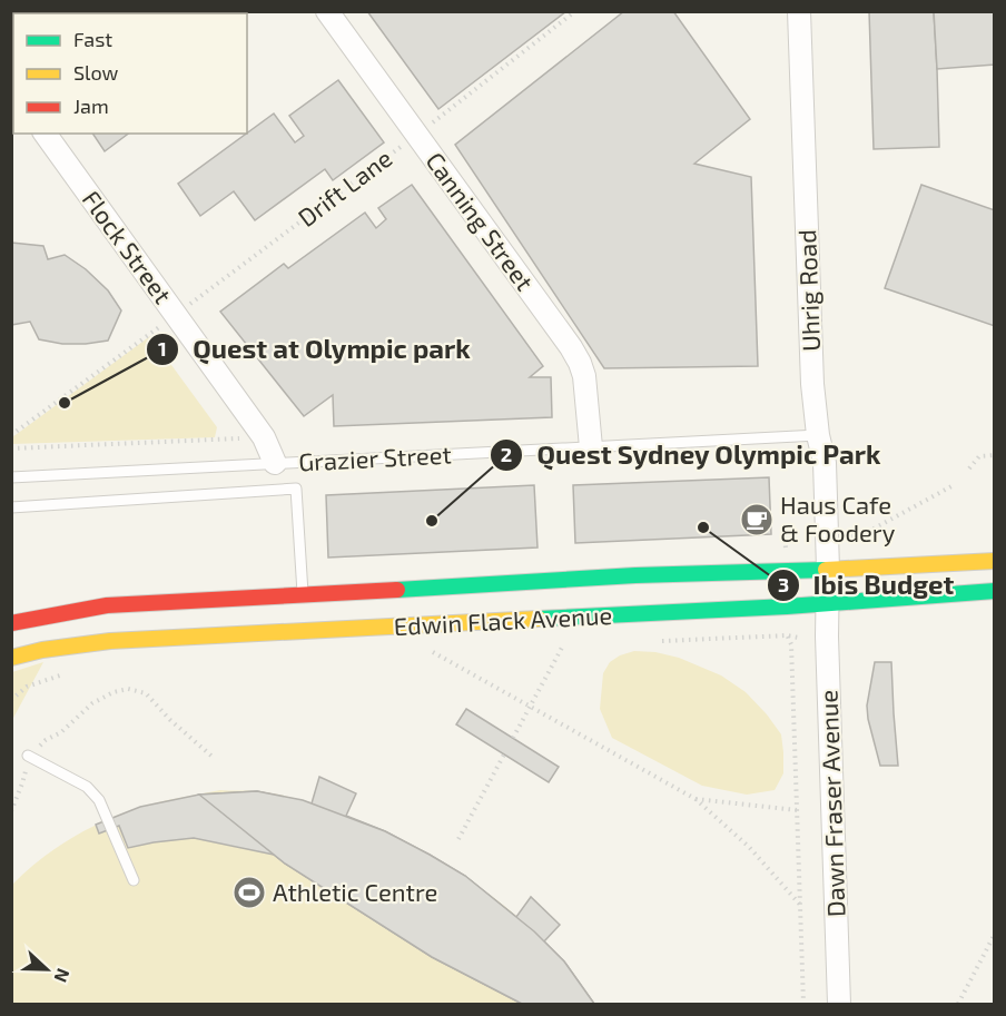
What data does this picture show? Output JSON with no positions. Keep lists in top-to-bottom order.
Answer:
{
  "streets": {
    "street": [
      "Canning Street",
      "Flock Street",
      "Uhrig Road",
      "Edwin Flack Avenue",
      "Dawn Fraser Avenue"
    ],
    "lane": ["Grazier Street"],
    "path": ["Drift Lane"]
  },
  "crossings": [
    ["Drift Lane", "Canning Street"],
    ["Drift Lane", "Flock Street"],
    ["Canning Street", "Grazier Street"],
    ["Flock Street", "Grazier Street"],
    ["Uhrig Road", "Grazier Street"],
    ["Uhrig Road", "Edwin Flack Avenue"],
    ["Uhrig Road", "Dawn Fraser Avenue"],
    ["Edwin Flack Avenue", "Dawn Fraser Avenue"]
  ],
  "places": {
    "other": ["Quest at Olympic park", "Quest Sydney Olympic Park", "Ibis Budget"],
    "cafe": ["Haus Cafe & Foodery"],
    "sports": ["Athletic Centre"]
  },
  "legend": ["Fast", "Slow", "Jam"],
  "north": "right"
}
